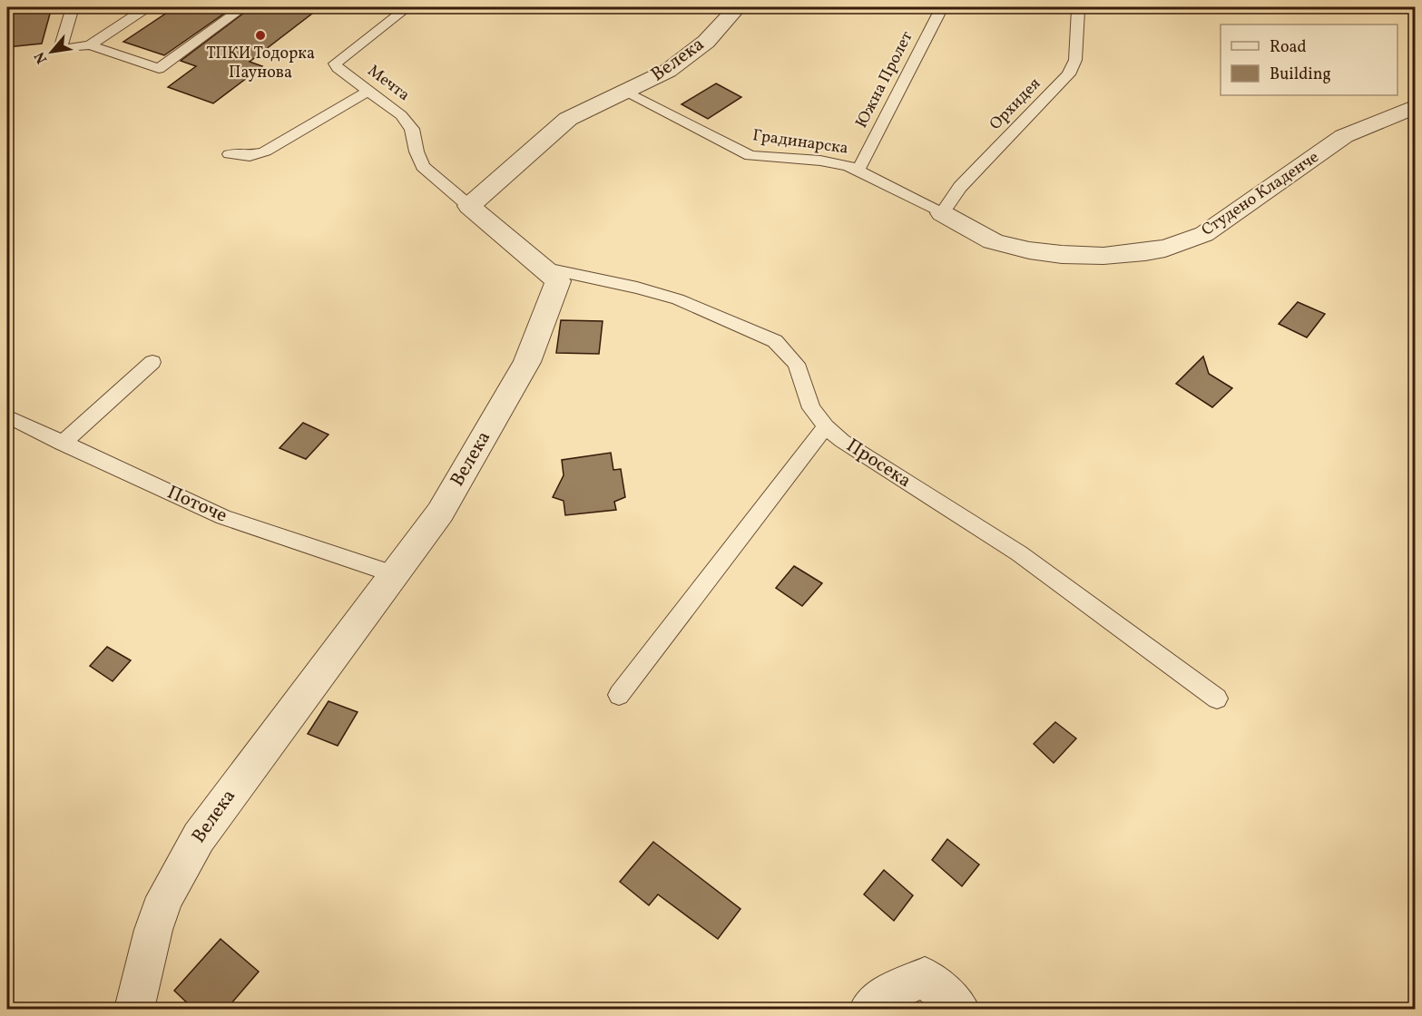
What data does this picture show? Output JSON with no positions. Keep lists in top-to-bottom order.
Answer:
{
  "streets": {
    "street": ["Велека", "Студено Кладенче"],
    "lane": [
      "Южна Пролет",
      "Мечта",
      "Орхидея",
      "Градинарска",
      "Просека",
      "Поточе"
    ]
  },
  "crossings": [
    ["Велека", "Мечта"],
    ["Велека", "Градинарска"],
    ["Велека", "Просека"],
    ["Велека", "Поточе"],
    ["Южна Пролет", "Градинарска"],
    ["Орхидея", "Градинарска"],
    ["Орхидея", "Студено Кладенче"],
    ["Градинарска", "Студено Кладенче"]
  ],
  "places": ["ТПКИ Тодорка Паунова"],
  "legend": ["Road", "Building"],
  "north": "bottom left"
}
